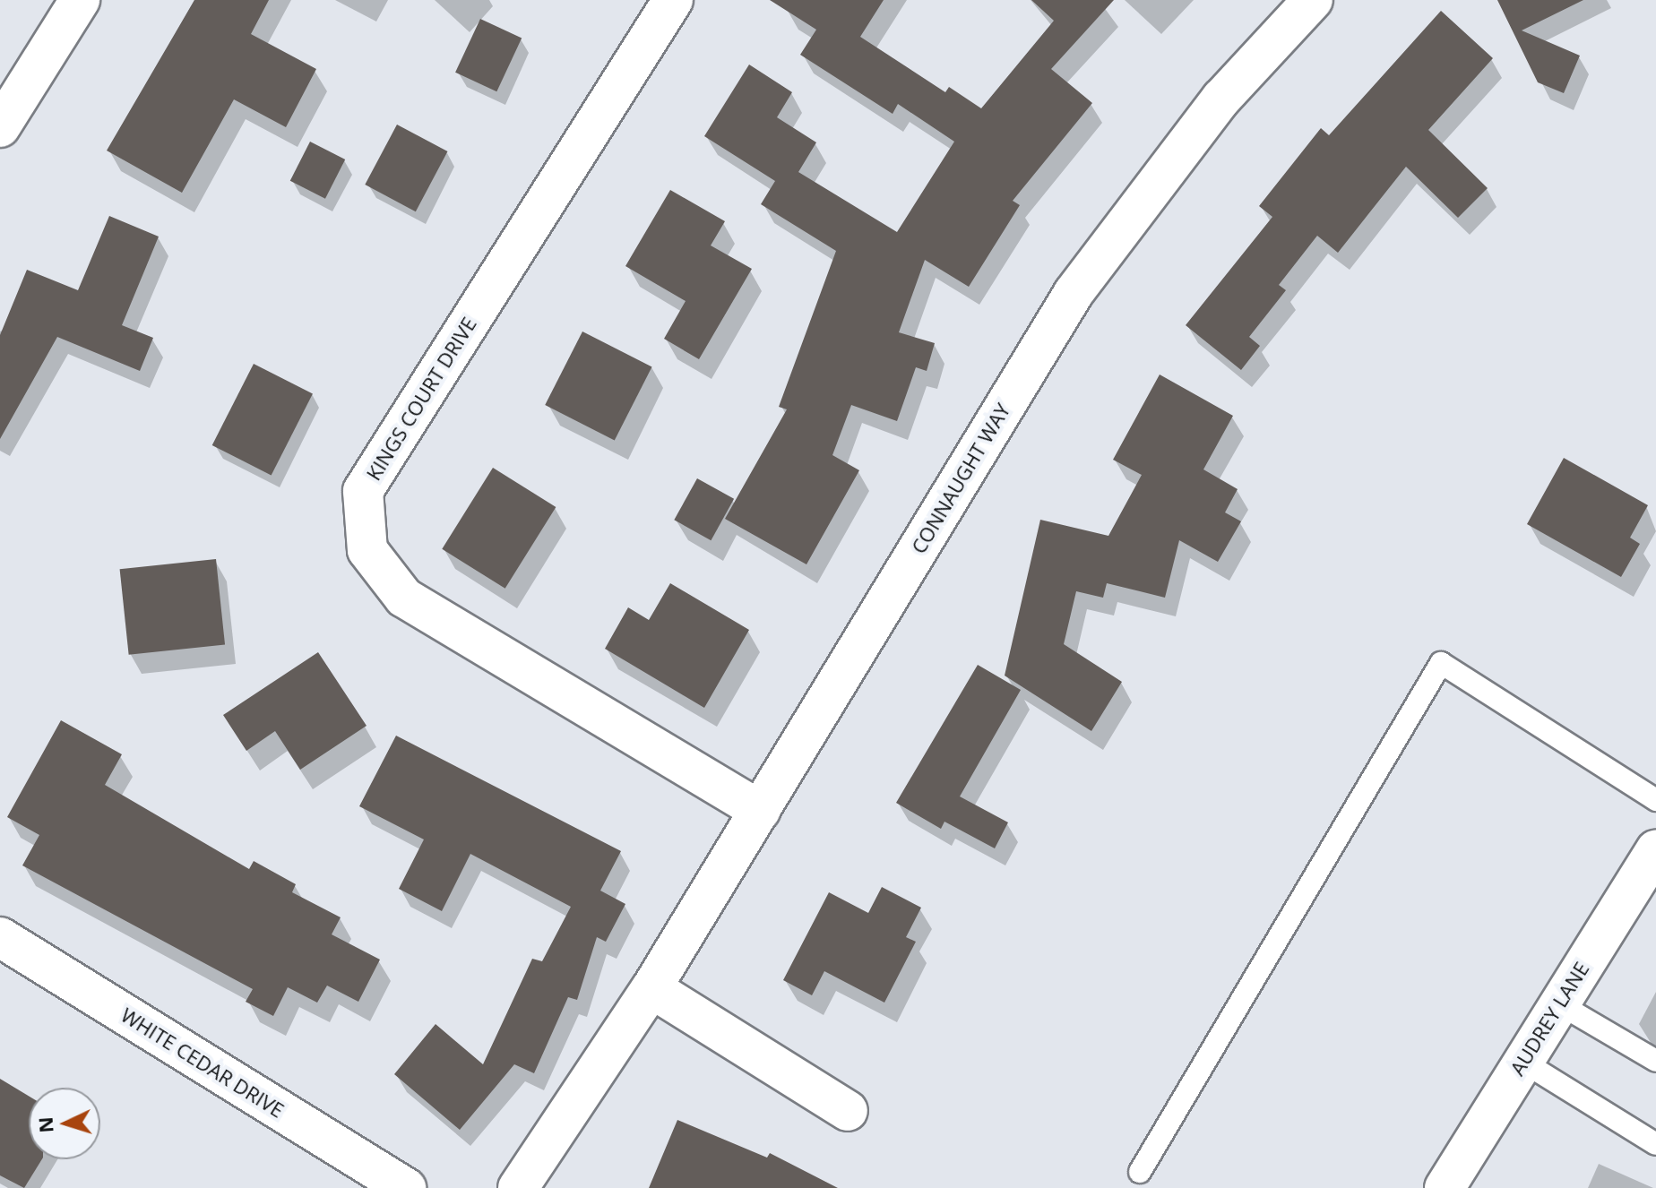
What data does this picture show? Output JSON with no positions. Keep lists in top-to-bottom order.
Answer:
{
  "streets": {
    "street": [
      "KINGS COURT DRIVE",
      "CONNAUGHT WAY",
      "AUDREY LANE",
      "WHITE CEDAR DRIVE"
    ]
  },
  "crossings": [
    ["KINGS COURT DRIVE", "CONNAUGHT WAY"]
  ],
  "north": "left"
}
